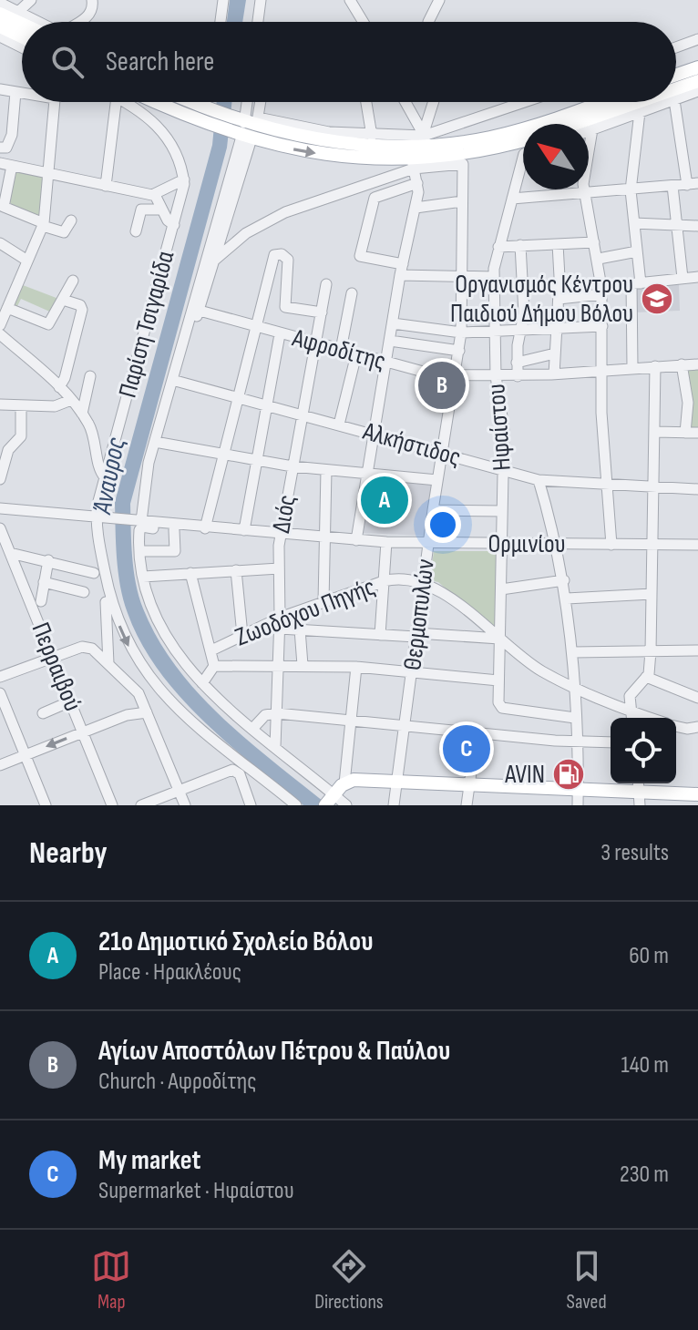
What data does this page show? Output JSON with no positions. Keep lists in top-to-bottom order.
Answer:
{
  "streets": {
    "street": [
      "Παρίση Τσιγαρίδα",
      "Αφροδίτης",
      "Ηφαίστου",
      "Αλκήστιδος",
      "Διός",
      "Ορμινίου",
      "Ζωοδόχου Πηγής",
      "Θερμοπυλών",
      "Περραιβού"
    ]
  },
  "crossings": [
    ["Παρίση Τσιγαρίδα", "Ορμινίου"],
    ["Αφροδίτης", "Ηφαίστου"],
    ["Αφροδίτης", "Διός"],
    ["Αφροδίτης", "Θερμοπυλών"],
    ["Ηφαίστου", "Αλκήστιδος"],
    ["Ηφαίστου", "Ορμινίου"],
    ["Ηφαίστου", "Ζωοδόχου Πηγής"],
    ["Αλκήστιδος", "Διός"],
    ["Αλκήστιδος", "Θερμοπυλών"],
    ["Διός", "Ορμινίου"],
    ["Διός", "Ζωοδόχου Πηγής"],
    ["Ορμινίου", "Θερμοπυλών"],
    ["Ζωοδόχου Πηγής", "Θερμοπυλών"]
  ],
  "water": ["Άναυρος"],
  "places": {
    "school or university": ["Οργανισμός Κέντρου Παιδιού Δήμου Βόλου"],
    "fuel station": ["AVIN"]
  },
  "north": "top left",
  "page": {
    "search": "Search here",
    "pins": ["B", "A", "C"],
    "heading": ["Nearby", "3 results"],
    "list": [
      {
        "mark": "A",
        "name": "21ο Δημοτικό Σχολείο Βόλου",
        "note": "Place · Ηρακλέους",
        "value": "60 m"
      },
      {
        "mark": "B",
        "name": "Αγίων Αποστόλων Πέτρου & Παύλου",
        "note": "Church · Αφροδίτης",
        "value": "140 m"
      },
      {
        "mark": "C",
        "name": "My market",
        "note": "Supermarket · Ηφαίστου",
        "value": "230 m"
      }
    ],
    "nav": ["Map", "Directions", "Saved"]
  }
}
